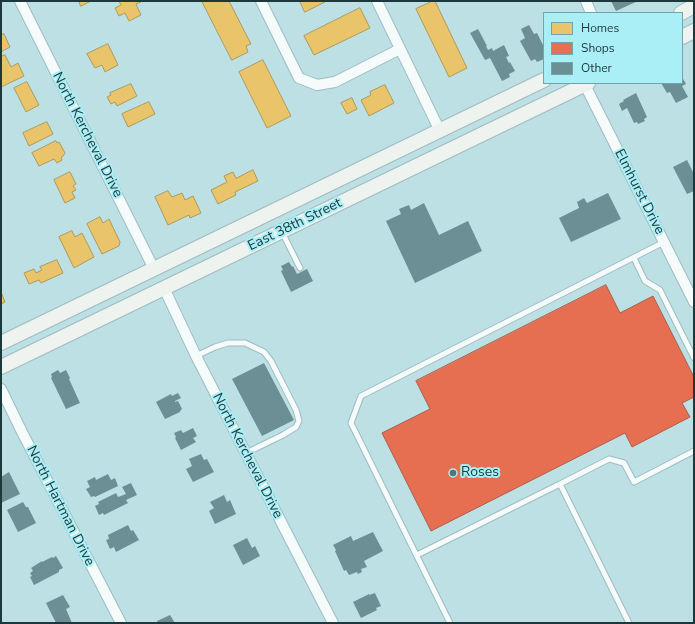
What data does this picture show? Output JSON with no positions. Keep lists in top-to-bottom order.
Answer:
{
  "streets": {
    "main road": ["East 38th Street"],
    "street": ["North Kercheval Drive", "Elmhurst Drive", "North Hartman Drive"]
  },
  "crossings": [
    ["North Kercheval Drive", "East 38th Street"],
    ["Elmhurst Drive", "East 38th Street"]
  ],
  "places": ["Roses"],
  "legend": ["Homes", "Shops", "Other"]
}
